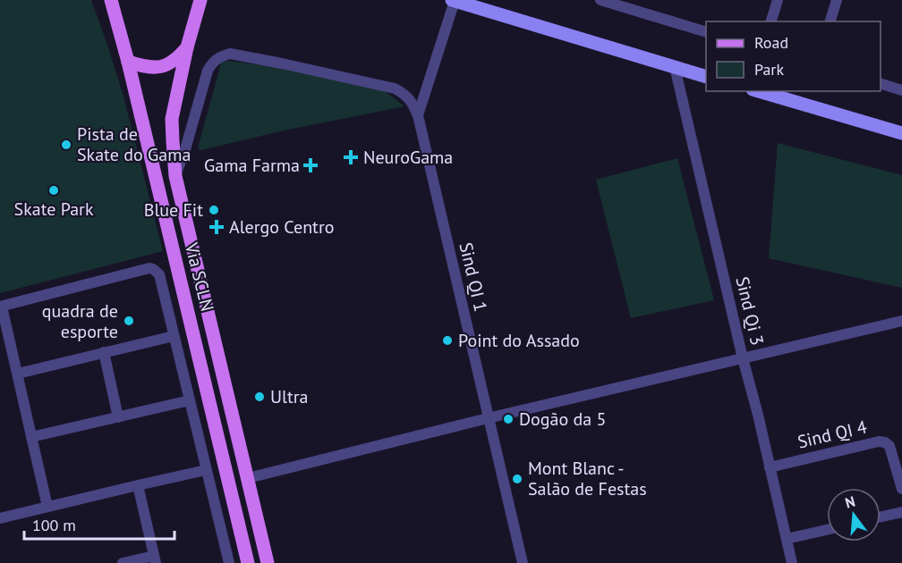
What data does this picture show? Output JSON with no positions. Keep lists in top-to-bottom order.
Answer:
{
  "streets": {
    "main road": ["Via SCLN"],
    "street": ["Sind QI 1", "Sind Qi 3", "Sind QI 4"]
  },
  "crossings": [
    ["Sind Qi 3", "Sind QI 4"]
  ],
  "places": {
    "other": [
      "Pista de Skate do Gama",
      "Skate Park",
      "Blue Fit",
      "quadra de esporte",
      "Point do Assado",
      "Ultra",
      "Dogão da 5",
      "Mont Blanc - Salão de Festas"
    ],
    "health": ["NeuroGama", "Gama Farma", "Alergo Centro"]
  },
  "legend": ["Road", "Park"],
  "scale_bar": "100 m",
  "north": "top"
}
